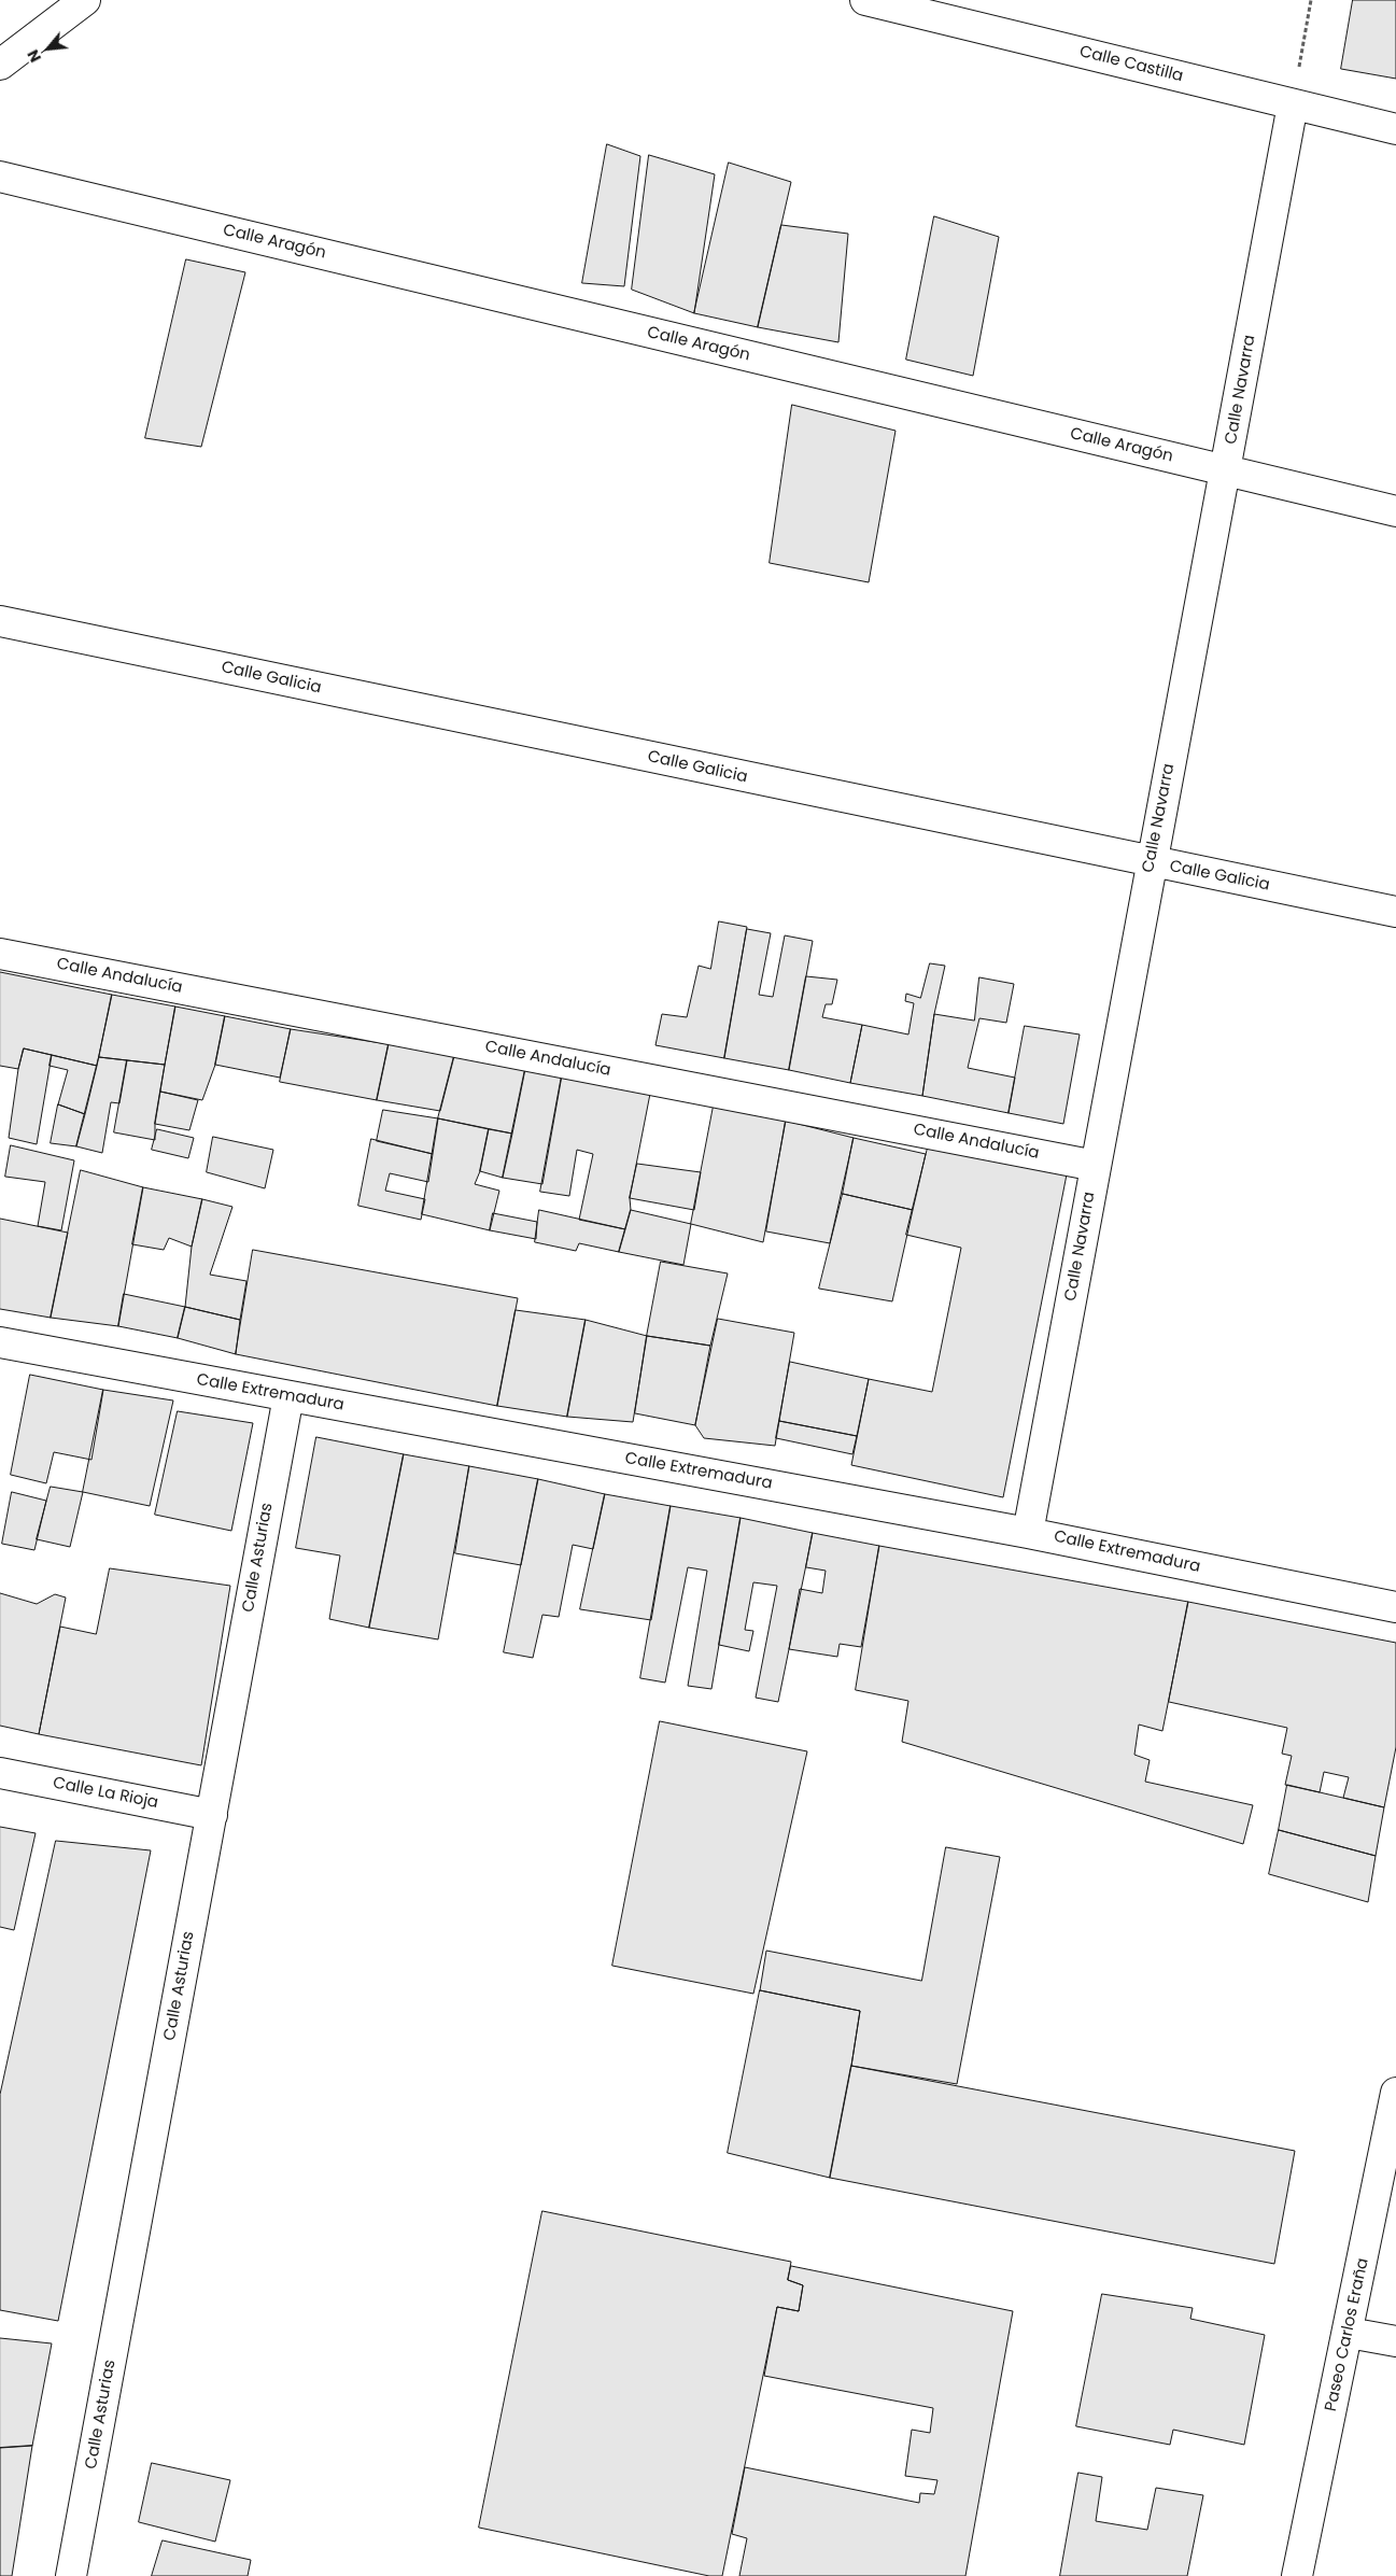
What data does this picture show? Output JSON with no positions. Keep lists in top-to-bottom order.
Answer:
{
  "streets": {
    "street": [
      "Calle Castilla",
      "Calle Aragón",
      "Calle Navarra",
      "Calle Galicia",
      "Calle Andalucía",
      "Calle Extremadura",
      "Calle Asturias",
      "Calle La Rioja",
      "Paseo Carlos Eraña"
    ]
  },
  "crossings": [
    ["Calle Castilla", "Calle Navarra"],
    ["Calle Aragón", "Calle Navarra"],
    ["Calle Navarra", "Calle Galicia"],
    ["Calle Navarra", "Calle Andalucía"],
    ["Calle Navarra", "Calle Extremadura"],
    ["Calle Extremadura", "Calle Asturias"],
    ["Calle Asturias", "Calle La Rioja"]
  ],
  "north": "bottom left"
}
